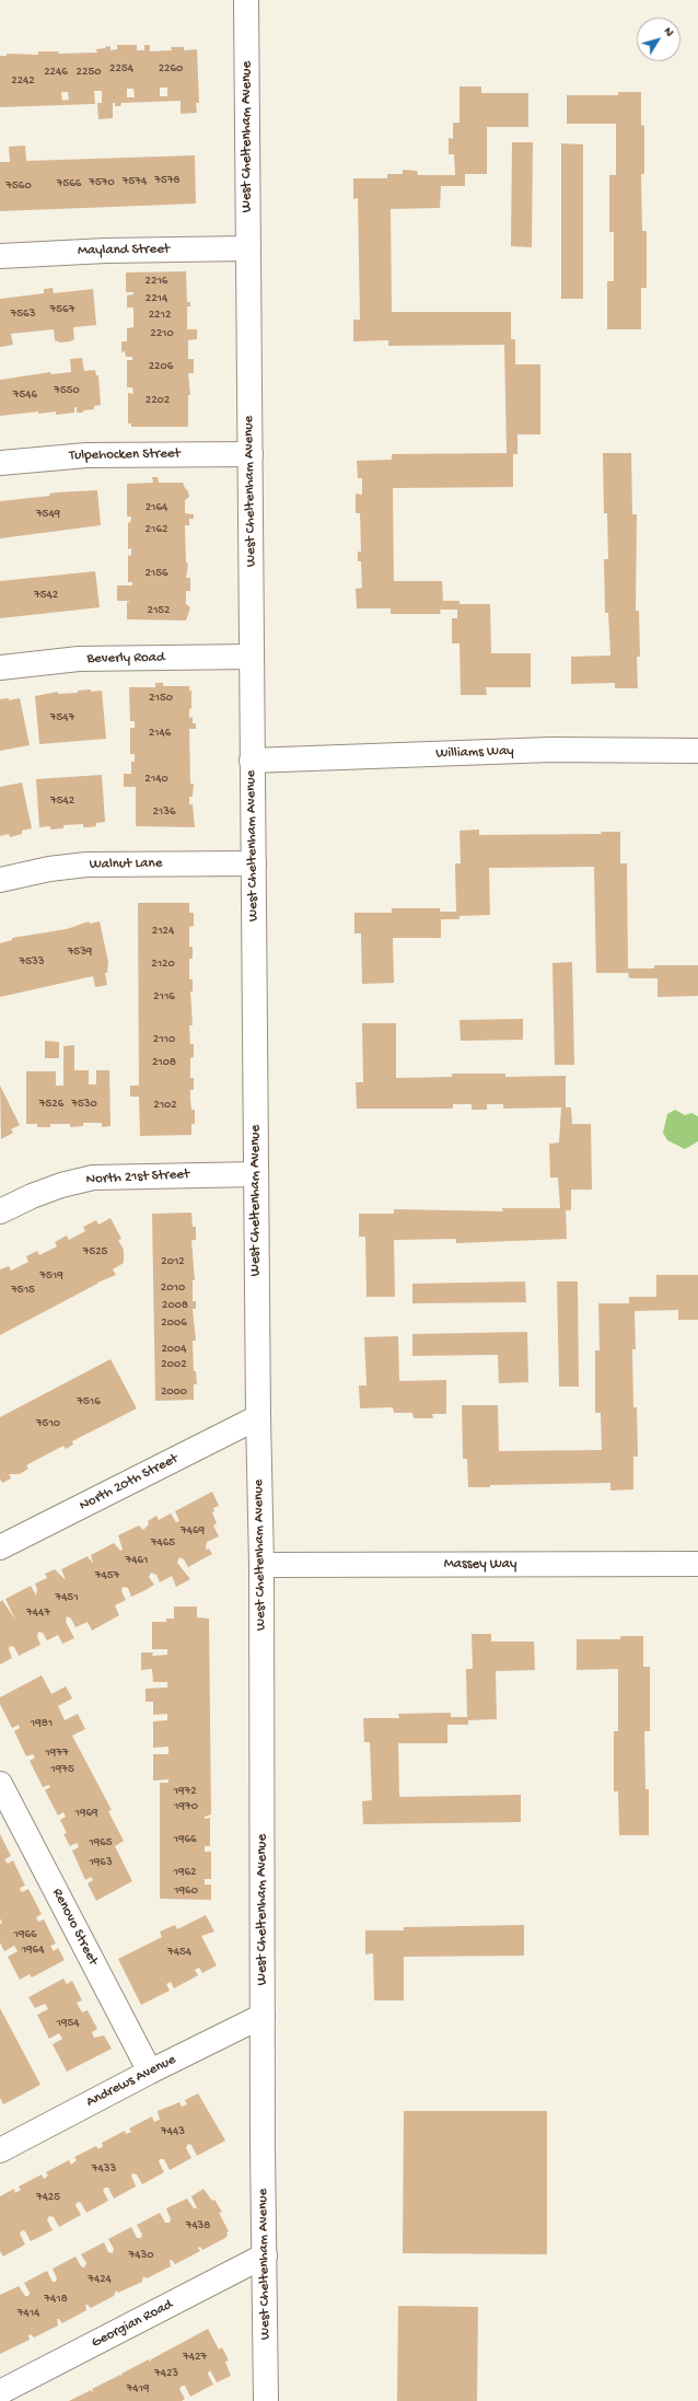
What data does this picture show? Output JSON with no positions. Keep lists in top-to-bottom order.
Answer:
{
  "streets": {
    "main road": [
      "West Cheltenham Avenue",
      "Mayland Street",
      "Tulpehocken Street",
      "Beverly Road",
      "Williams Way",
      "Walnut Lane",
      "North 21st Street",
      "North 20th Street",
      "Massey Way",
      "Renovo Street",
      "Andrews Avenue",
      "Georgian Road"
    ]
  },
  "crossings": [
    ["West Cheltenham Avenue", "Mayland Street"],
    ["West Cheltenham Avenue", "Tulpehocken Street"],
    ["West Cheltenham Avenue", "Beverly Road"],
    ["West Cheltenham Avenue", "Williams Way"],
    ["West Cheltenham Avenue", "Walnut Lane"],
    ["West Cheltenham Avenue", "North 21st Street"],
    ["West Cheltenham Avenue", "North 20th Street"],
    ["West Cheltenham Avenue", "Massey Way"],
    ["West Cheltenham Avenue", "Andrews Avenue"],
    ["West Cheltenham Avenue", "Georgian Road"],
    ["Renovo Street", "Andrews Avenue"]
  ],
  "house_numbers": [
    "2254",
    "2260",
    "2246",
    "2250",
    "2242",
    "7578",
    "7574",
    "7570",
    "7566",
    "7560",
    "2216",
    "2214",
    "7567",
    "7563",
    "2212",
    "2210",
    "2206",
    "7550",
    "7546",
    "2202",
    "2164",
    "7549",
    "2162",
    "2156",
    "7542",
    "2152",
    "2150",
    "7547",
    "2146",
    "2140",
    "7542",
    "2136",
    "2124",
    "7539",
    "7533",
    "2120",
    "2116",
    "2110",
    "2108",
    "7526",
    "7530",
    "2102",
    "7525",
    "2012",
    "7519",
    "2010",
    "7515",
    "2008",
    "2006",
    "2004",
    "2002",
    "2000",
    "7516",
    "7510",
    "7469",
    "7465",
    "7461",
    "7457",
    "7451",
    "7447",
    "1981",
    "1977",
    "1975",
    "1972",
    "1970",
    "1969",
    "1966",
    "1965",
    "1963",
    "1962",
    "1960",
    "1966",
    "1964",
    "7454",
    "1954",
    "7443",
    "7433",
    "7425",
    "7438",
    "7430",
    "7424",
    "7418",
    "7414",
    "7427",
    "7423",
    "7419"
  ],
  "north": "top right"
}
